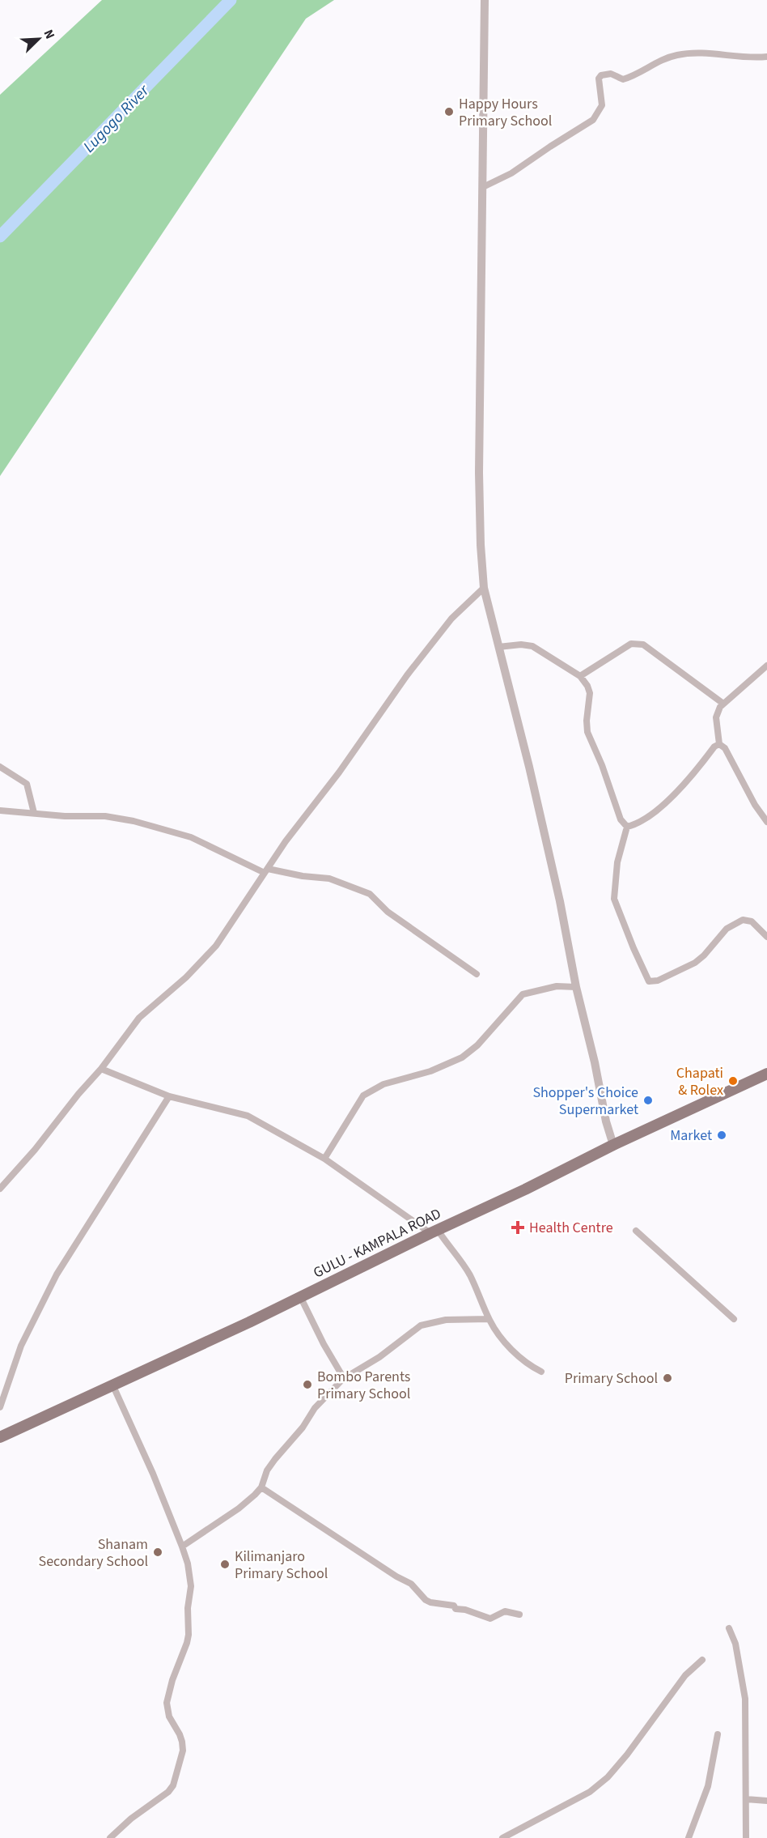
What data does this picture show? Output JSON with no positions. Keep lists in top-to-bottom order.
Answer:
{
  "streets": {
    "main road": ["GULU - KAMPALA ROAD"]
  },
  "water": ["Lugogo River"],
  "places": {
    "other": [
      "Happy Hours Primary School",
      "Chapati & Rolex",
      "Shopper's Choice Supermarket",
      "Market",
      "Primary School",
      "Bombo Parents Primary School",
      "Shanam Secondary School",
      "Kilimanjaro Primary School"
    ],
    "health": ["Health Centre"]
  },
  "north": "top right"
}
